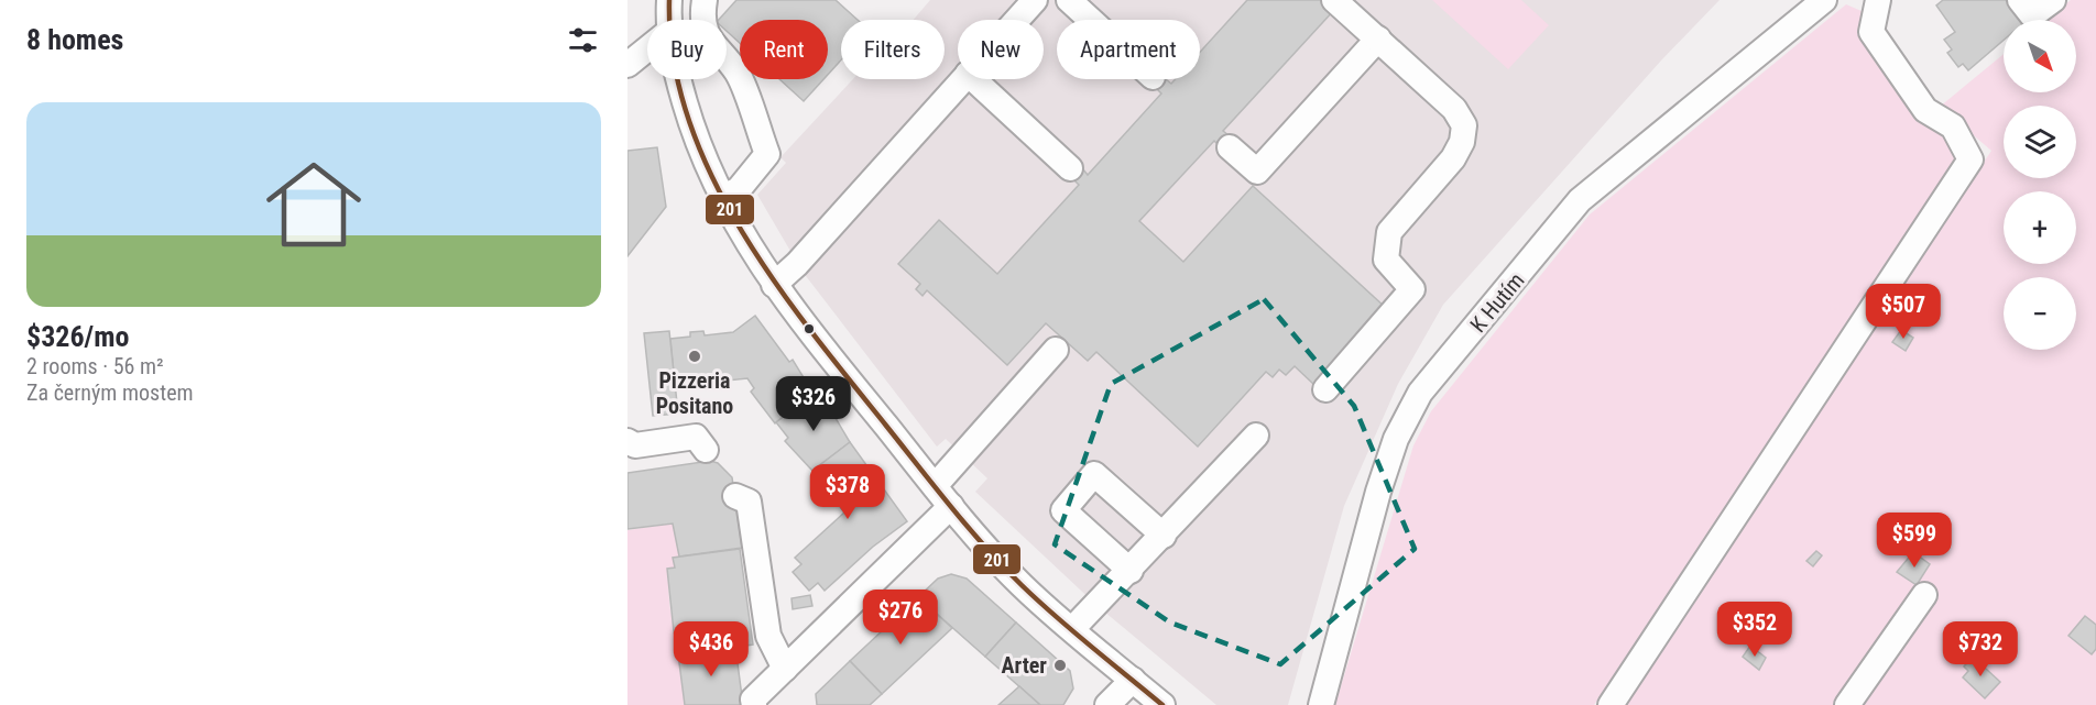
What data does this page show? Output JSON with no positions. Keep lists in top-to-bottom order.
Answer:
{
  "streets": {
    "street": ["K Hutím"]
  },
  "places": ["Pizzeria Positano", "Arter"],
  "lines": ["transit line 201"],
  "north": "bottom right",
  "page": {
    "heading": "8 homes",
    "map_buttons": ["+", "−"],
    "chip": [
      "Buy",
      "Rent",
      "Filters",
      "New",
      "Apartment"
    ],
    "list": [
      {
        "name": "$326/mo",
        "note": "2 rooms · 56 m² · Za černým mostem"
      }
    ],
    "price": [
      "$507",
      "$326",
      "$378",
      "$599",
      "$276",
      "$352",
      "$436",
      "$732"
    ]
  }
}
